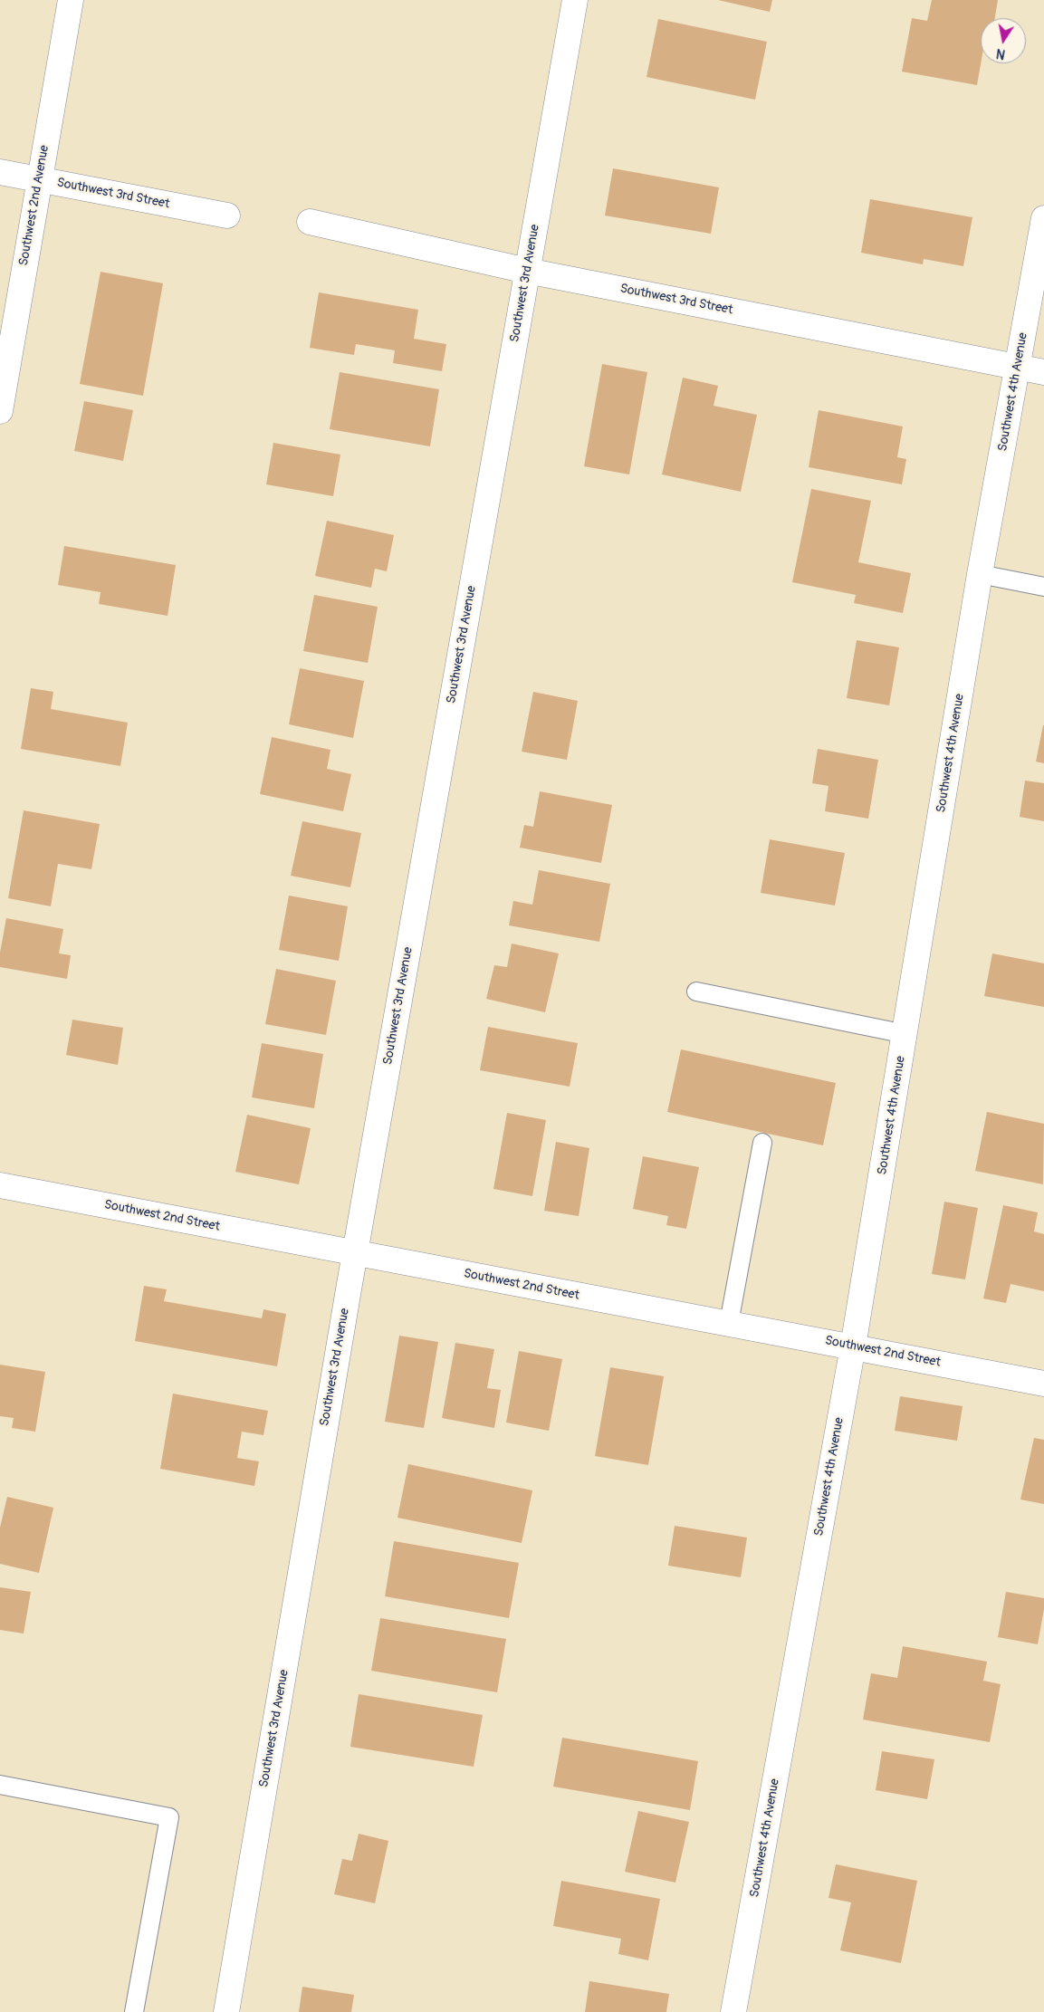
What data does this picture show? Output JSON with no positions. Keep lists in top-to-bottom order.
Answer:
{
  "streets": {
    "street": [
      "Southwest 3rd Street",
      "Southwest 2nd Avenue",
      "Southwest 3rd Avenue",
      "Southwest 4th Avenue",
      "Southwest 2nd Street"
    ]
  },
  "crossings": [
    ["Southwest 3rd Street", "Southwest 2nd Avenue"],
    ["Southwest 3rd Street", "Southwest 3rd Avenue"],
    ["Southwest 3rd Street", "Southwest 4th Avenue"],
    ["Southwest 3rd Avenue", "Southwest 2nd Street"],
    ["Southwest 4th Avenue", "Southwest 2nd Street"]
  ],
  "north": "bottom"
}
